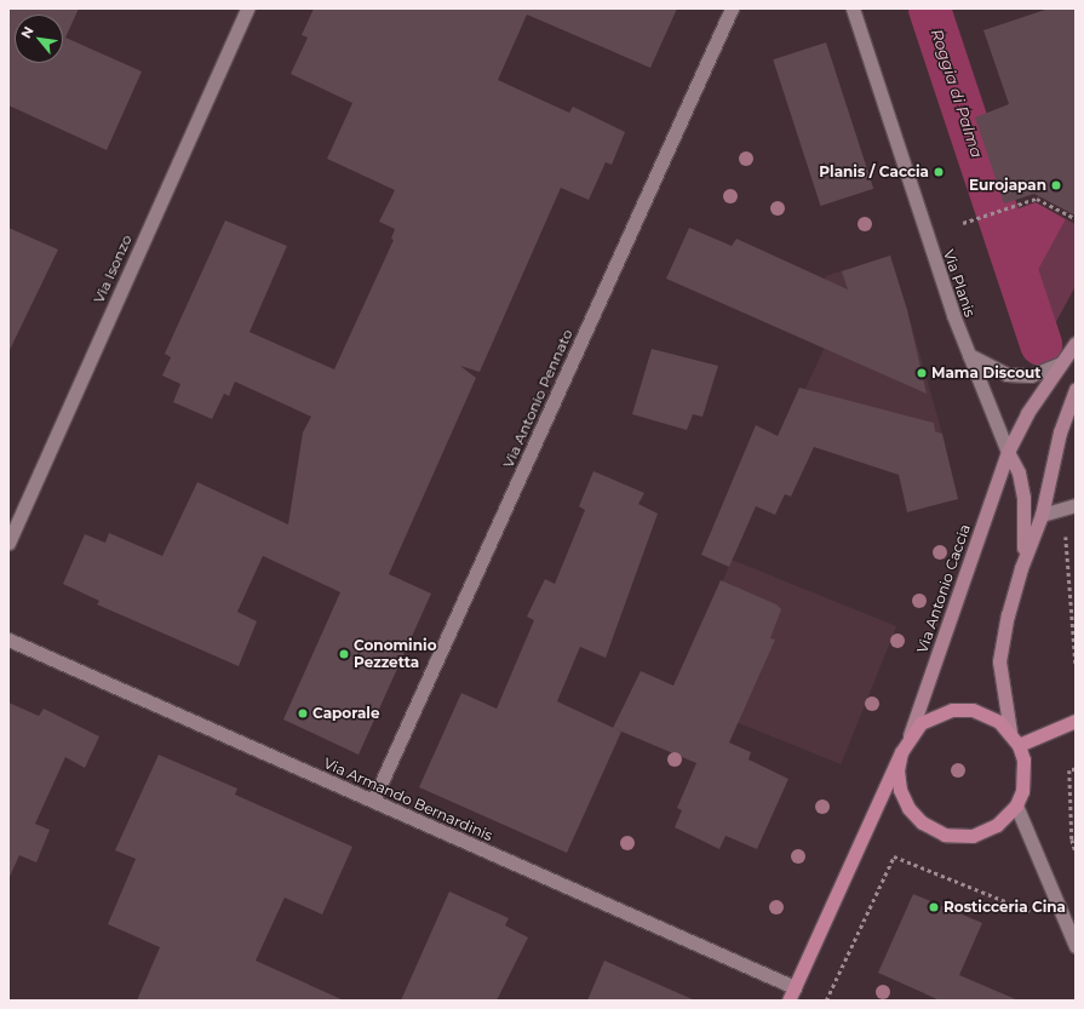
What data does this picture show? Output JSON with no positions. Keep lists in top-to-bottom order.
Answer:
{
  "streets": {
    "main road": ["Via Planis", "Via Antonio Caccia"],
    "street": ["Via Isonzo", "Via Antonio Pennato", "Via Armando Bernardinis"]
  },
  "crossings": [
    ["Via Planis", "Via Antonio Caccia"],
    ["Via Antonio Pennato", "Via Armando Bernardinis"],
    ["Via Antonio Caccia", "Via Armando Bernardinis"]
  ],
  "water": ["Roggia di Palma"],
  "places": [
    "Planis / Caccia",
    "Eurojapan",
    "Mama Discout",
    "Conominio Pezzetta",
    "Caporale",
    "Rosticceria Cina"
  ],
  "north": "top left"
}
